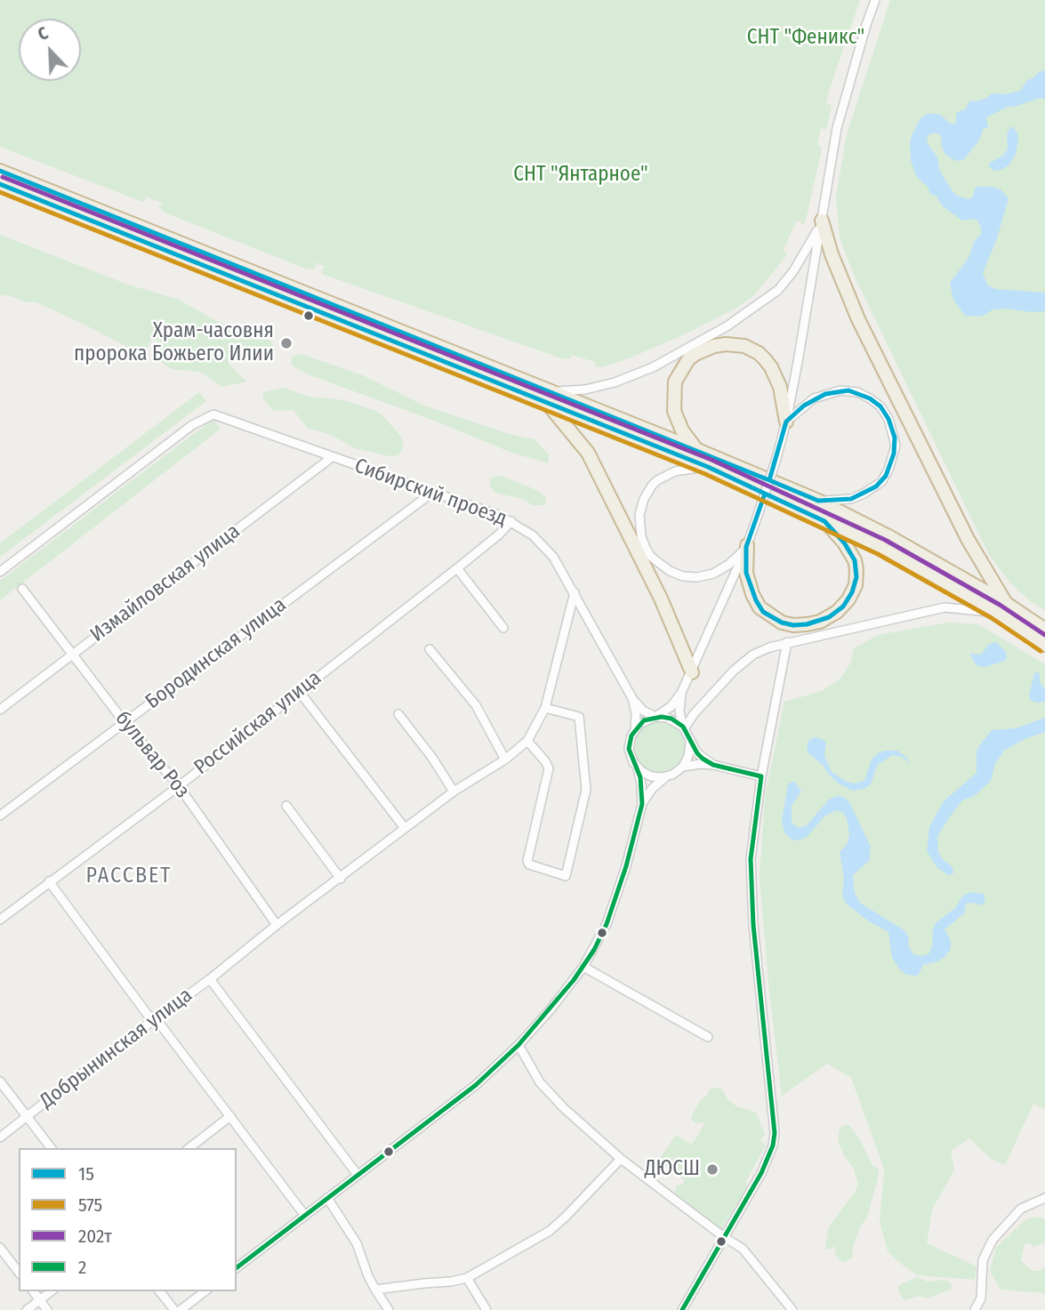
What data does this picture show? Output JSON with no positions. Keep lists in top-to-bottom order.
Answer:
{
  "streets": {
    "street": [
      "Сибирский проезд",
      "Измайловская улица",
      "Бородинская улица",
      "Российская улица",
      "бульвар Роз",
      "Добрынинская улица"
    ]
  },
  "crossings": [
    ["Сибирский проезд", "Измайловская улица"],
    ["Сибирский проезд", "Бородинская улица"],
    ["Сибирский проезд", "Российская улица"],
    ["Сибирский проезд", "Добрынинская улица"],
    ["Измайловская улица", "бульвар Роз"],
    ["Бородинская улица", "бульвар Роз"],
    ["Российская улица", "бульвар Роз"],
    ["бульвар Роз", "Добрынинская улица"]
  ],
  "districts": ["РАССВЕТ"],
  "parks": ["СНТ \"Феникс\"", "СНТ \"Янтарное\""],
  "places": ["Храм-часовня пророка Божьего Илии", "ДЮСШ"],
  "lines": [
    "transit line 15",
    "transit line 202т",
    "transit line 575",
    "transit line 2"
  ],
  "legend": [
    "15",
    "575",
    "202т",
    "2"
  ],
  "north": "top left"
}
